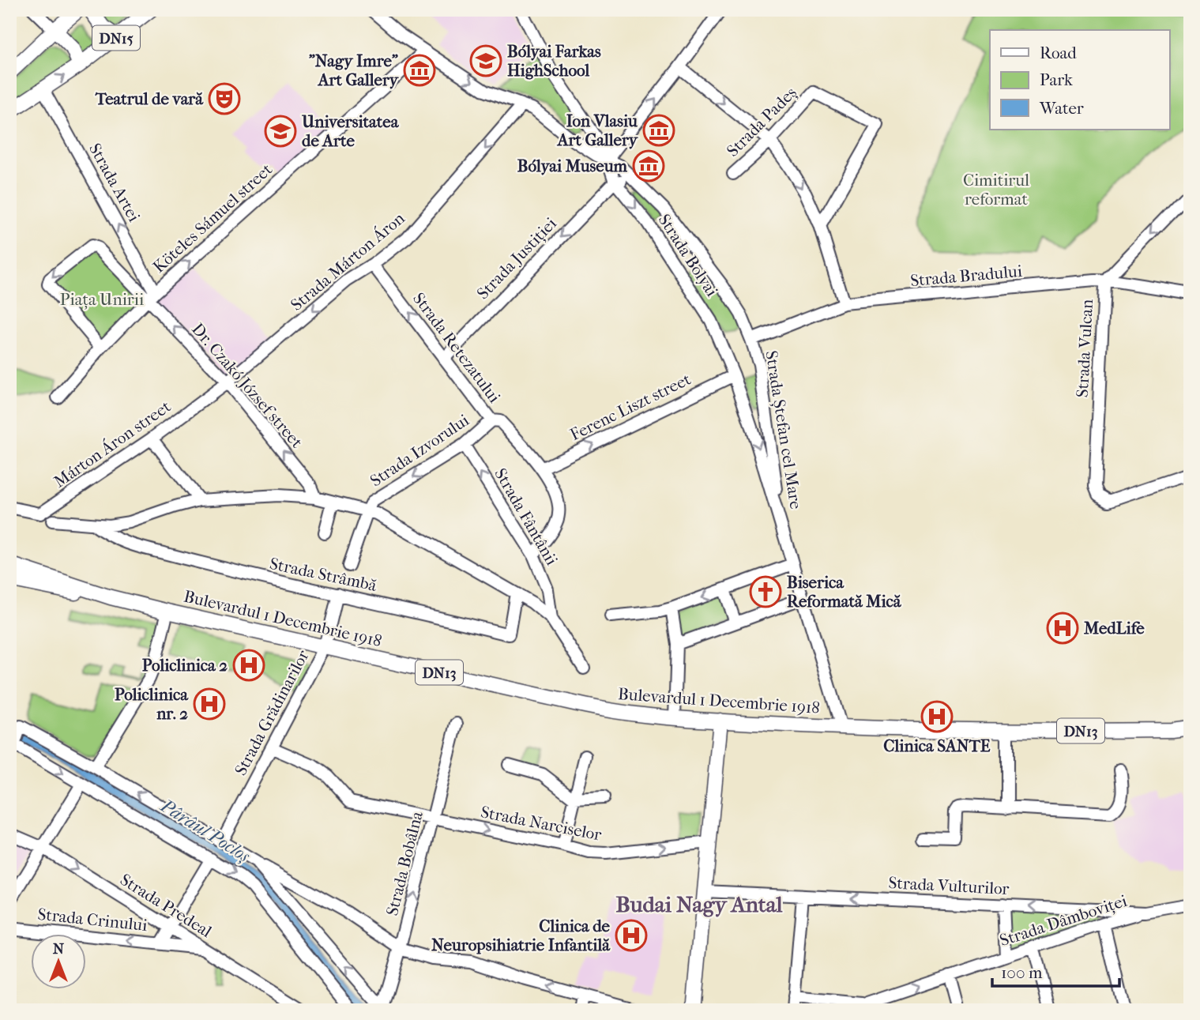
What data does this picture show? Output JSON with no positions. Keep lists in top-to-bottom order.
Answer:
{
  "streets": {
    "main road": ["DN15", "Bulevardul 1 Decembrie 1918", "DN13"],
    "street": [
      "Strada Padeș",
      "Strada Artei",
      "Köteles Sámuel street",
      "Strada Bolyai",
      "Strada Justiției",
      "Strada Márton Áron",
      "Strada Bradului",
      "Strada Retezatului",
      "Strada Vulcan",
      "Dr. Czakó József street",
      "Ferenc Liszt street",
      "Strada Ștefan cel Mare",
      "Márton Áron street",
      "Strada Izvorului",
      "Strada Fântânii",
      "Strada Strâmbă",
      "Strada Grădinarilor",
      "Strada Narciselor",
      "Strada Bobâlna",
      "Strada Vulturilor",
      "Strada Predeal",
      "Strada Crinului",
      "Strada Dâmboviței"
    ]
  },
  "crossings": [
    ["DN15", "Strada Artei"],
    ["Strada Artei", "Köteles Sámuel street"],
    ["Strada Artei", "Dr. Czakó József street"],
    ["Köteles Sámuel street", "Strada Bolyai"],
    ["Köteles Sámuel street", "Dr. Czakó József street"],
    ["Strada Bolyai", "Strada Justiției"],
    ["Strada Bolyai", "Strada Márton Áron"],
    ["Strada Bolyai", "Strada Bradului"],
    ["Strada Bolyai", "Ferenc Liszt street"],
    ["Strada Bolyai", "Strada Ștefan cel Mare"],
    ["Strada Justiției", "Strada Retezatului"],
    ["Strada Márton Áron", "Strada Retezatului"],
    ["Strada Márton Áron", "Dr. Czakó József street"],
    ["Strada Márton Áron", "Márton Áron street"],
    ["Strada Bradului", "Strada Vulcan"],
    ["Strada Bradului", "Strada Ștefan cel Mare"],
    ["Strada Retezatului", "Ferenc Liszt street"],
    ["Strada Retezatului", "Strada Izvorului"],
    ["Strada Retezatului", "Strada Fântânii"],
    ["Dr. Czakó József street", "Márton Áron street"],
    ["Dr. Czakó József street", "Strada Strâmbă"],
    ["Ferenc Liszt street", "Strada Ștefan cel Mare"],
    ["Strada Ștefan cel Mare", "Bulevardul 1 Decembrie 1918"],
    ["Strada Izvorului", "Strada Fântânii"],
    ["Strada Izvorului", "Strada Strâmbă"],
    ["Strada Fântânii", "Strada Strâmbă"],
    ["Strada Strâmbă", "Strada Grădinarilor"],
    ["Bulevardul 1 Decembrie 1918", "Strada Grădinarilor"],
    ["Strada Grădinarilor", "Strada Narciselor"],
    ["Strada Narciselor", "Strada Bobâlna"],
    ["Strada Vulturilor", "Strada Dâmboviței"],
    ["Strada Predeal", "Strada Crinului"]
  ],
  "one_way": [
    "Strada Artei",
    "Köteles Sámuel street",
    "Strada Justiției",
    "Strada Márton Áron",
    "Dr. Czakó József street",
    "Ferenc Liszt street",
    "Strada Izvorului",
    "Strada Fântânii",
    "Strada Narciselor",
    "Strada Bobâlna",
    "Strada Vulturilor",
    "Strada Crinului"
  ],
  "districts": ["Budai Nagy Antal"],
  "water": ["Pârâul Pocloș"],
  "parks": ["Cimitirul reformat", "Piața Unirii"],
  "places": {
    "school or university": ["Bólyai Farkas HighSchool", "Universitatea de Arte"],
    "museum": ["\"Nagy Imre\" Art Gallery", "Ion Vlasiu Art Gallery", "Bólyai Museum"],
    "theatre": ["Teatrul de vară"],
    "church": ["Biserica Reformată Mică"],
    "hospital": [
      "MedLife",
      "Policlinica 2",
      "Policlinica nr. 2",
      "Clinica SANTE",
      "Clinica de Neuropsihiatrie Infantilă"
    ]
  },
  "legend": ["Road", "Park", "Water"],
  "scale_bar": "100 m",
  "north": "top"
}
